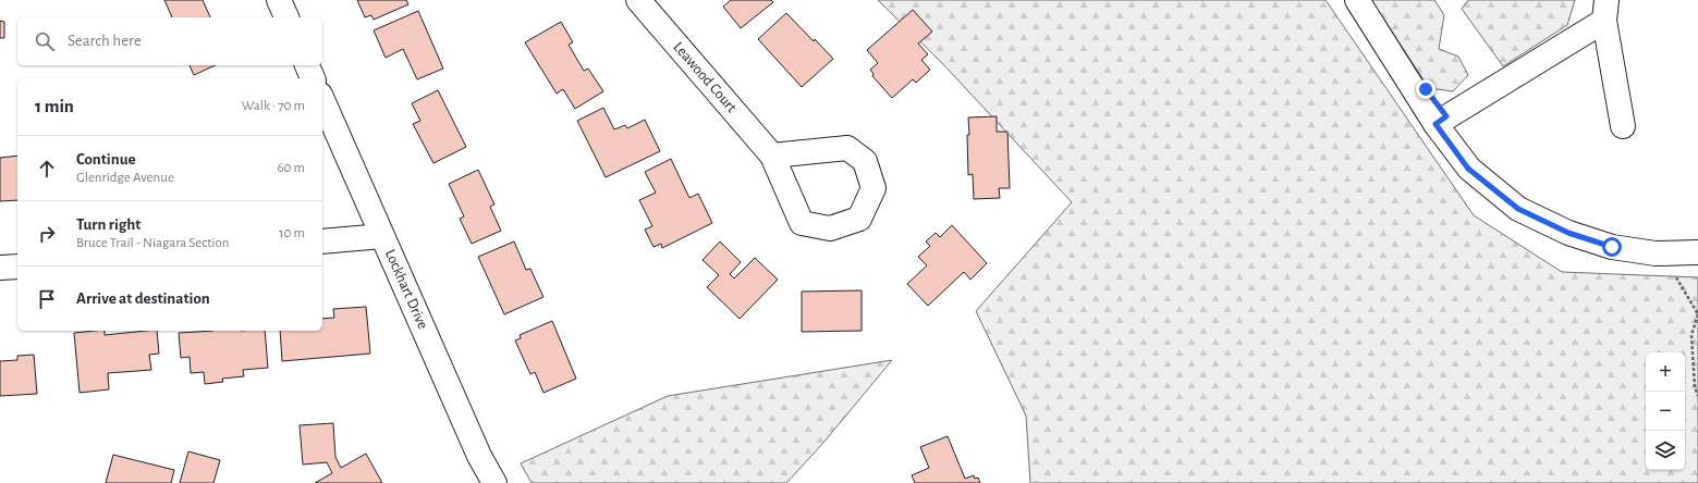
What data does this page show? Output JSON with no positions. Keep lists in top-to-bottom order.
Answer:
{
  "streets": {
    "street": ["Leawood Court", "Lockhart Drive"]
  },
  "page": {
    "search": "Search here",
    "heading": ["1 min", "Walk · 70 m"],
    "list": [
      ["Continue", "Glenridge Avenue", "60 m"],
      ["Turn right", "Bruce Trail - Niagara Section", "10 m"],
      "Arrive at destination"
    ],
    "map_buttons": ["+", "−"]
  }
}
